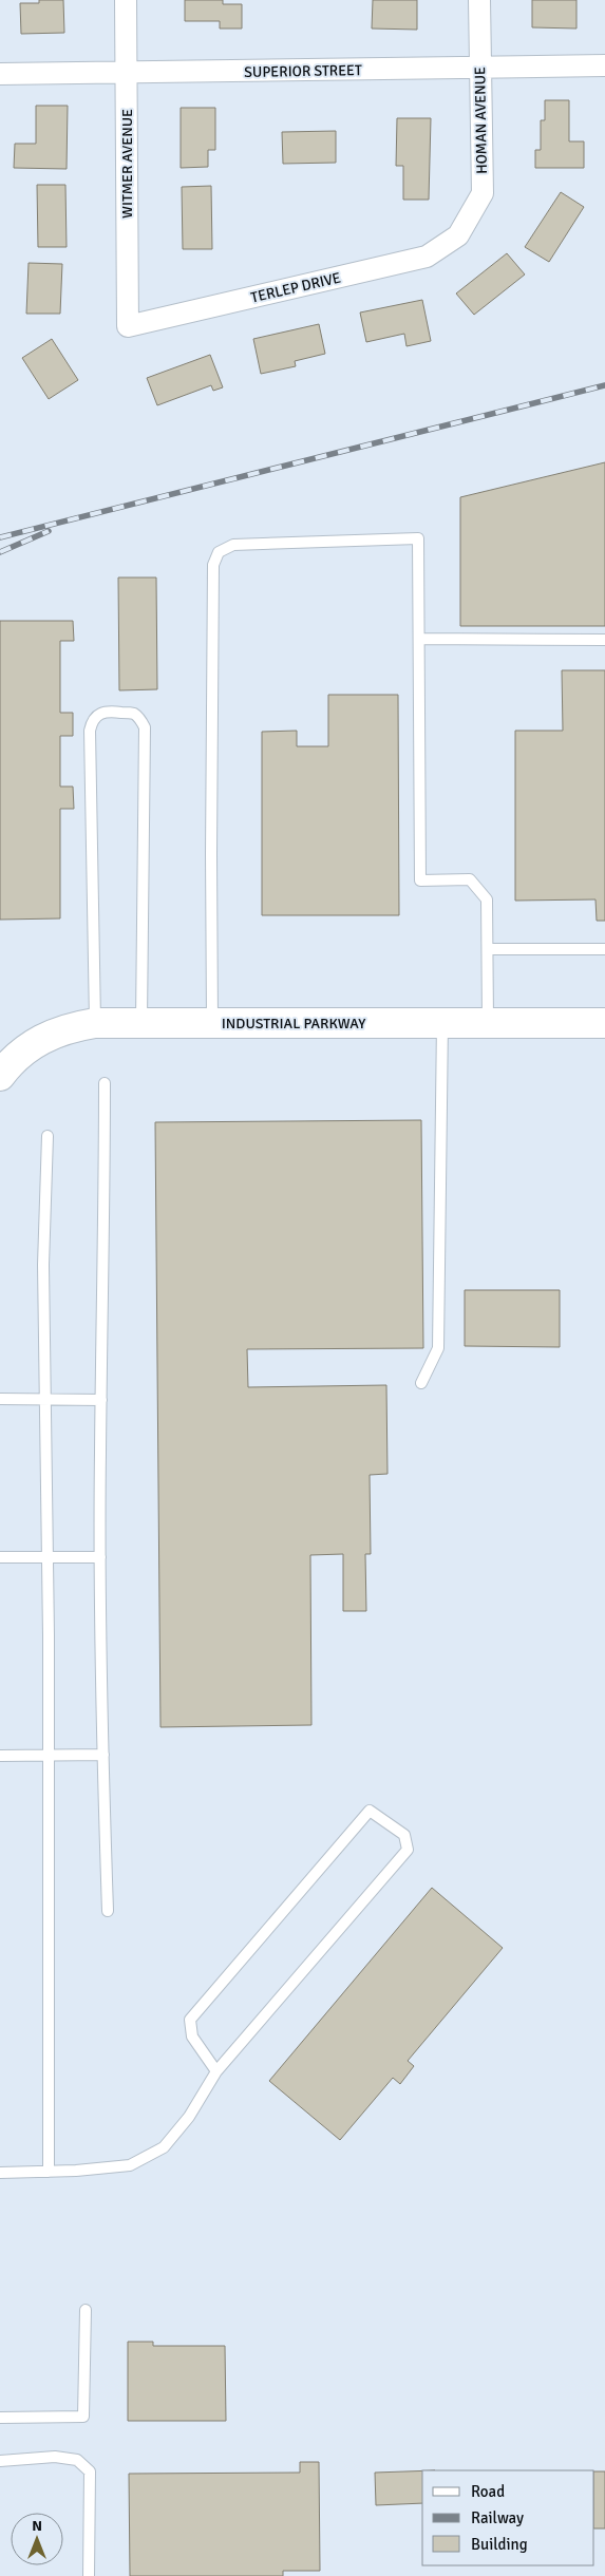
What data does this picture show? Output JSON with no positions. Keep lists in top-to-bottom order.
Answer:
{
  "streets": {
    "street": [
      "SUPERIOR STREET",
      "HOMAN AVENUE",
      "WITMER AVENUE",
      "TERLEP DRIVE",
      "INDUSTRIAL PARKWAY"
    ]
  },
  "crossings": [
    ["SUPERIOR STREET", "HOMAN AVENUE"],
    ["SUPERIOR STREET", "WITMER AVENUE"],
    ["HOMAN AVENUE", "TERLEP DRIVE"],
    ["WITMER AVENUE", "TERLEP DRIVE"]
  ],
  "legend": ["Road", "Railway", "Building"],
  "north": "top"
}
